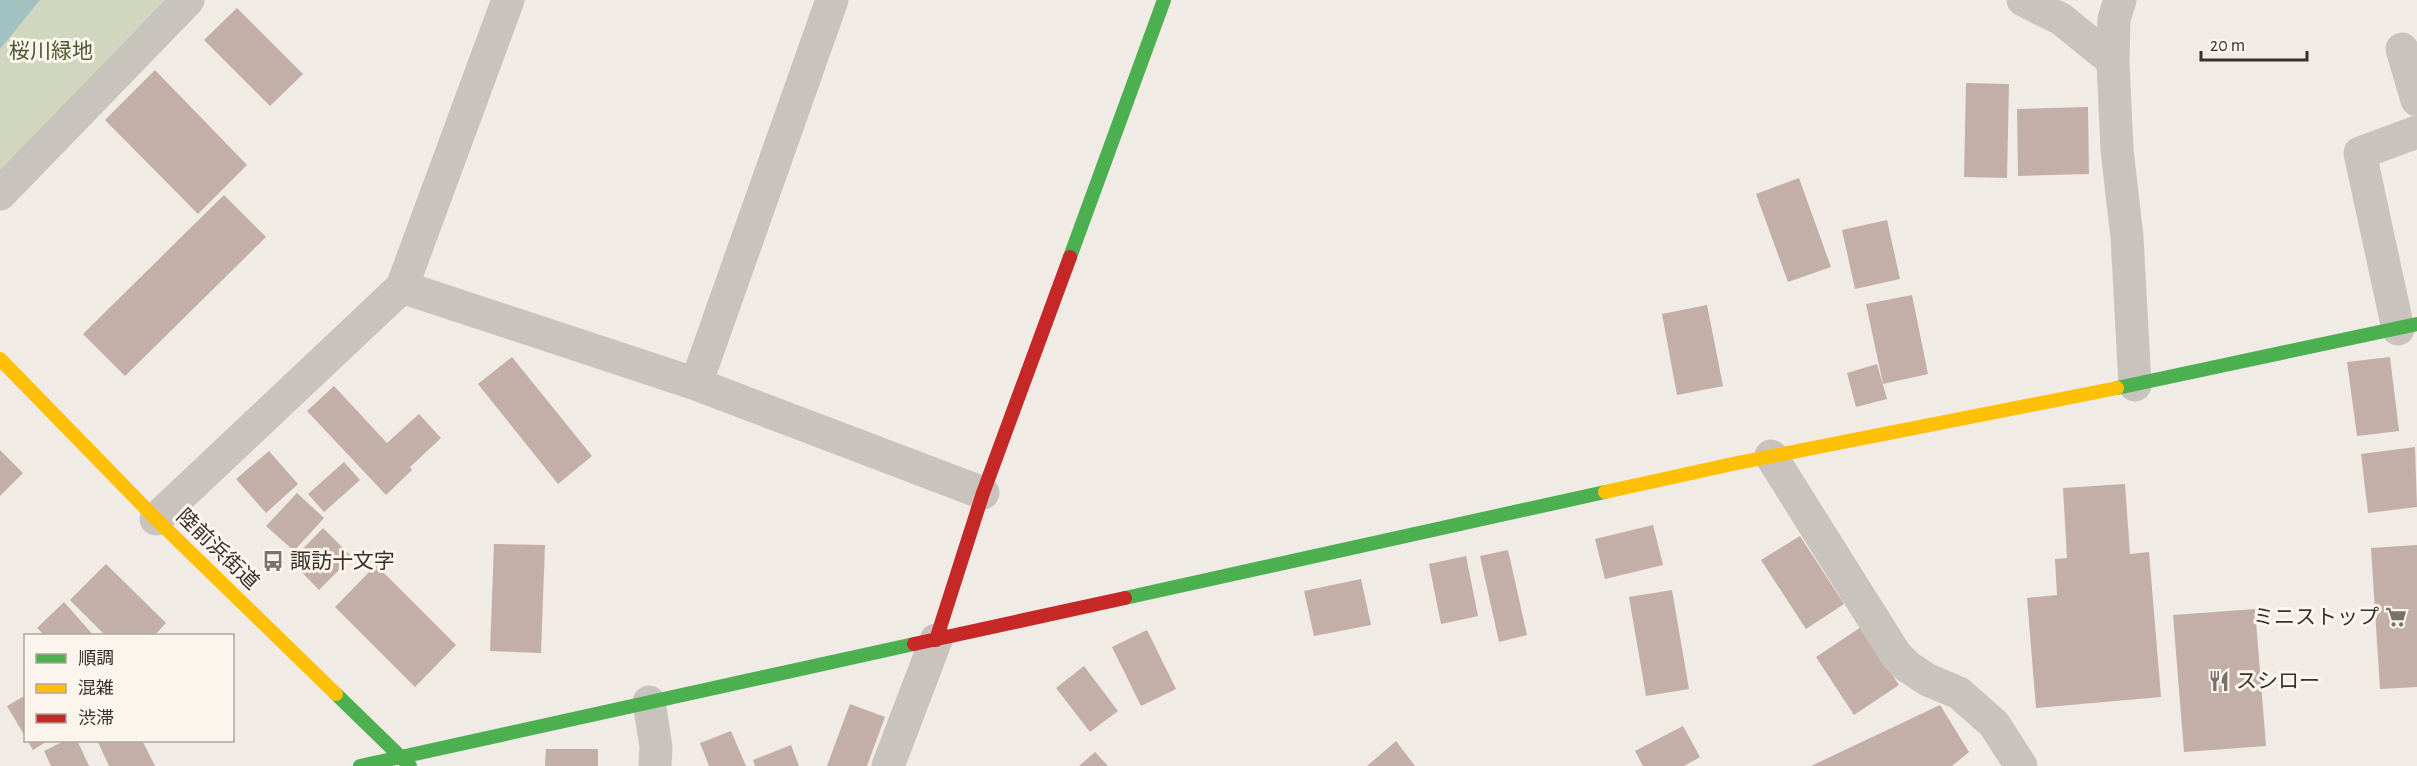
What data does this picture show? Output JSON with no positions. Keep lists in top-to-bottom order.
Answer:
{
  "streets": {
    "main road": ["陸前浜街道"]
  },
  "parks": ["桜川緑地"],
  "places": {
    "bus stop": ["諏訪十文字"],
    "supermarket": ["ミニストップ"],
    "restaurant": ["スシロー"]
  },
  "legend": ["順調", "混雑", "渋滞"],
  "scale_bar": "20 m"
}
